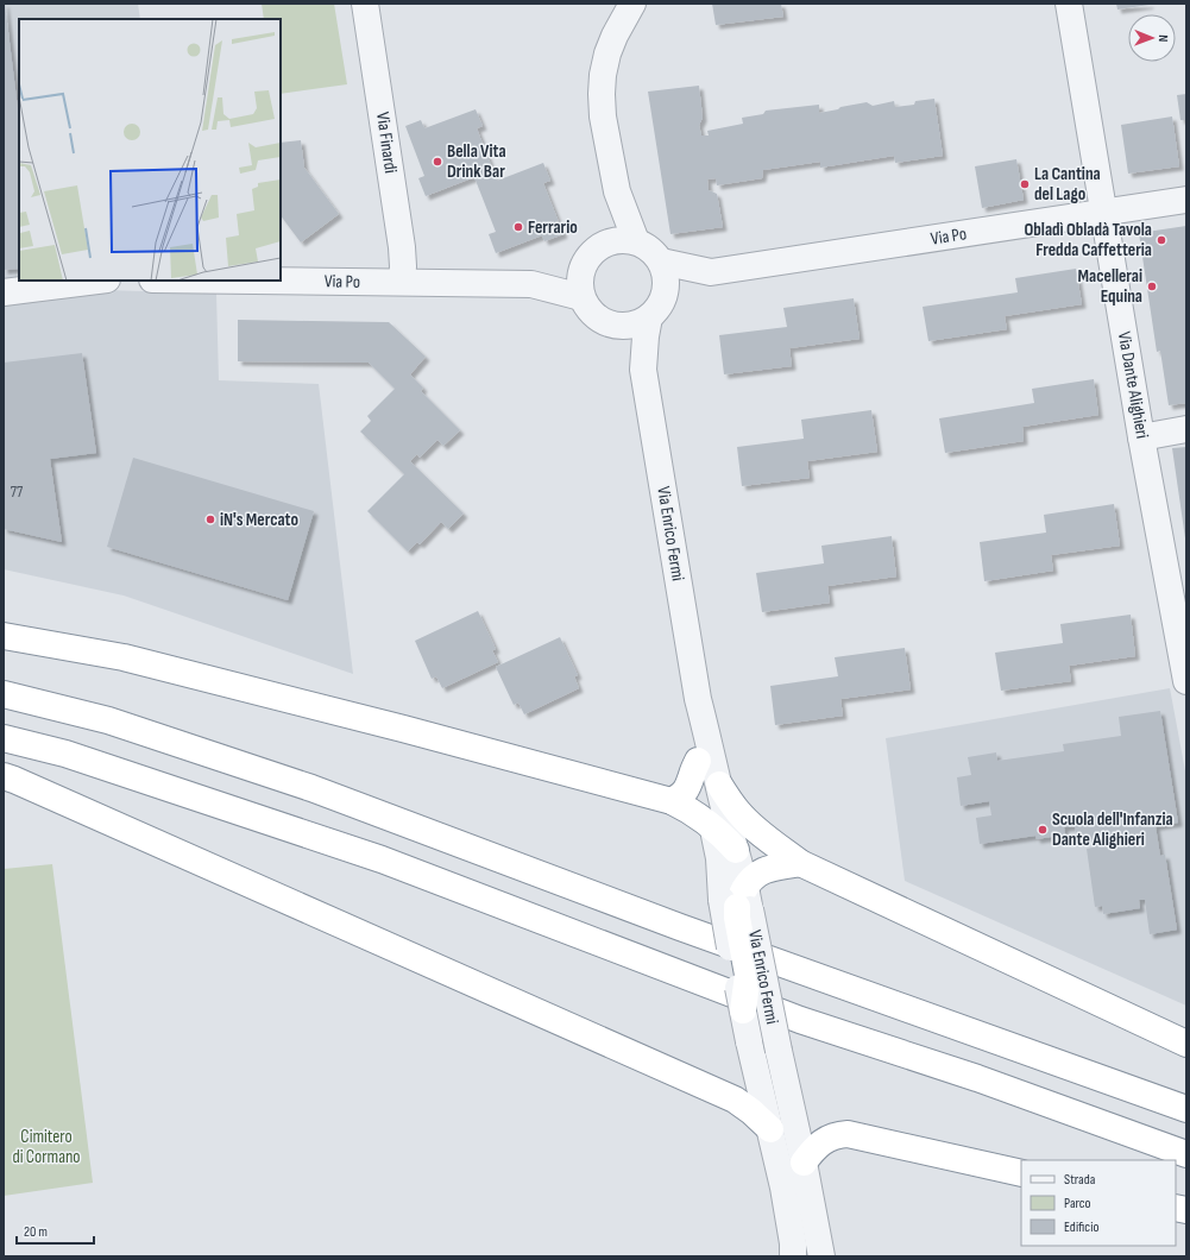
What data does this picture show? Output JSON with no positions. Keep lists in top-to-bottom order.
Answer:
{
  "streets": {
    "street": [
      "Via Finardi",
      "Via Po",
      "Via Dante Alighieri",
      "Via Enrico Fermi"
    ]
  },
  "crossings": [
    ["Via Finardi", "Via Po"],
    ["Via Po", "Via Dante Alighieri"],
    ["Via Po", "Via Enrico Fermi"]
  ],
  "parks": ["Cimitero di Cormano"],
  "places": [
    "Bella Vita Drink Bar",
    "La Cantina del Lago",
    "Ferrario",
    "Obladì Obladà Tavola Fredda Caffetteria",
    "Macellerai Equina",
    "iN's Mercato",
    "Scuola dell'Infanzia Dante Alighieri"
  ],
  "house_numbers": ["77"],
  "legend": ["Strada", "Parco", "Edificio"],
  "scale_bar": "20 m",
  "north": "right"
}
